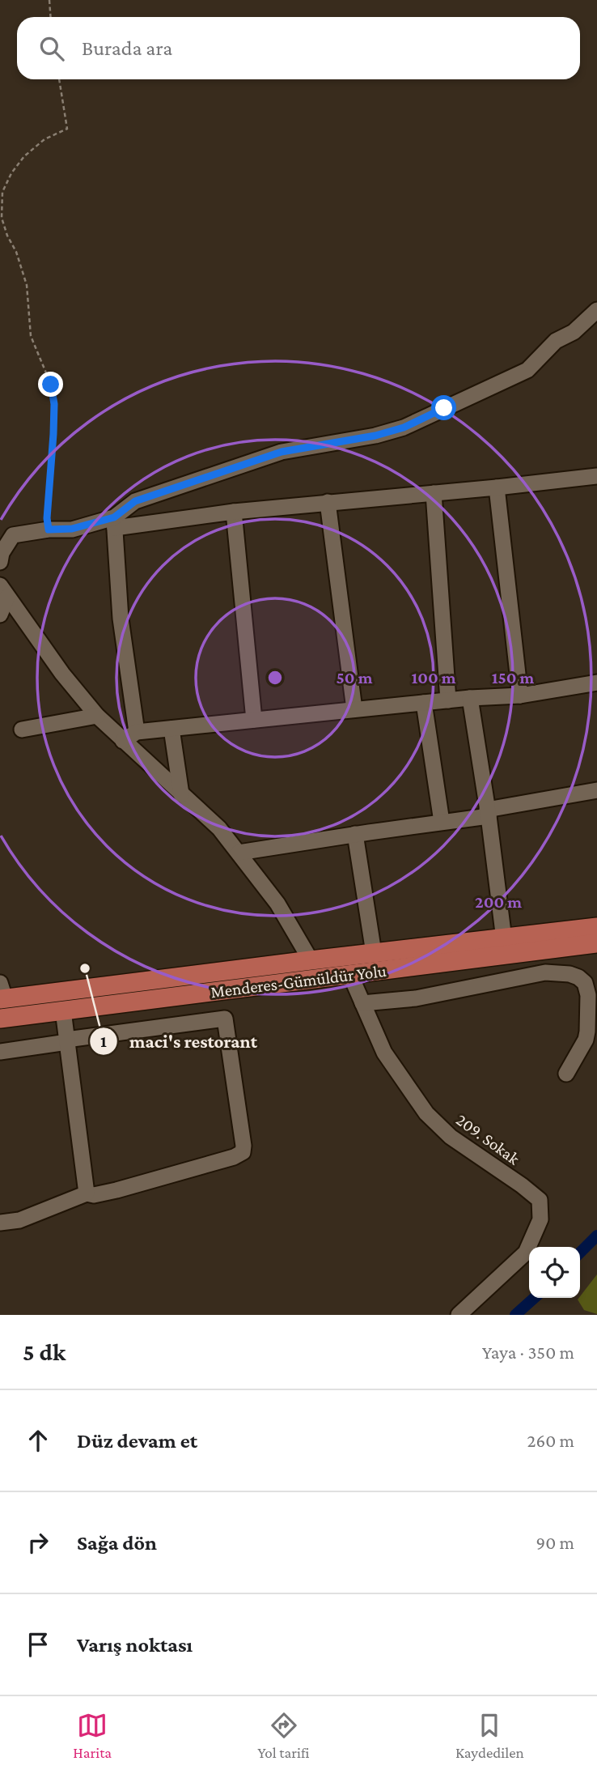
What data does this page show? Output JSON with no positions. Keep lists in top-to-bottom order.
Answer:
{
  "streets": {
    "main road": ["Menderes-Gümüldür Yolu"],
    "street": ["209. Sokak"]
  },
  "crossings": [
    ["Menderes-Gümüldür Yolu", "209. Sokak"]
  ],
  "places": ["maci's restorant"],
  "page": {
    "search": "Burada ara",
    "heading": ["5 dk", "Yaya · 350 m"],
    "list": [
      ["Düz devam et", "260 m"],
      ["Sağa dön", "90 m"],
      "Varış noktası"
    ],
    "nav": ["Harita", "Yol tarifi", "Kaydedilen"]
  },
  "rings": [
    "50 m",
    "100 m",
    "150 m",
    "200 m"
  ]
}
